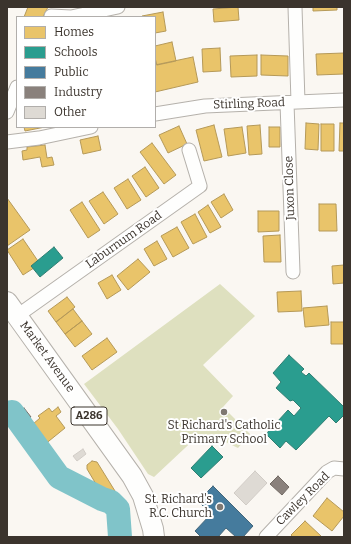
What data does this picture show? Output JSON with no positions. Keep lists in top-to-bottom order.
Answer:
{
  "streets": {
    "main road": ["Market Avenue", "A286"],
    "street": [
      "Stirling Road",
      "Juxon Close",
      "Laburnum Road",
      "Cawley Road"
    ]
  },
  "crossings": [
    ["Stirling Road", "Juxon Close"],
    ["Laburnum Road", "Market Avenue"]
  ],
  "places": ["St Richard's Catholic Primary School", "St. Richard's R.C. Church"],
  "legend": [
    "Homes",
    "Schools",
    "Public",
    "Industry",
    "Other"
  ]
}
